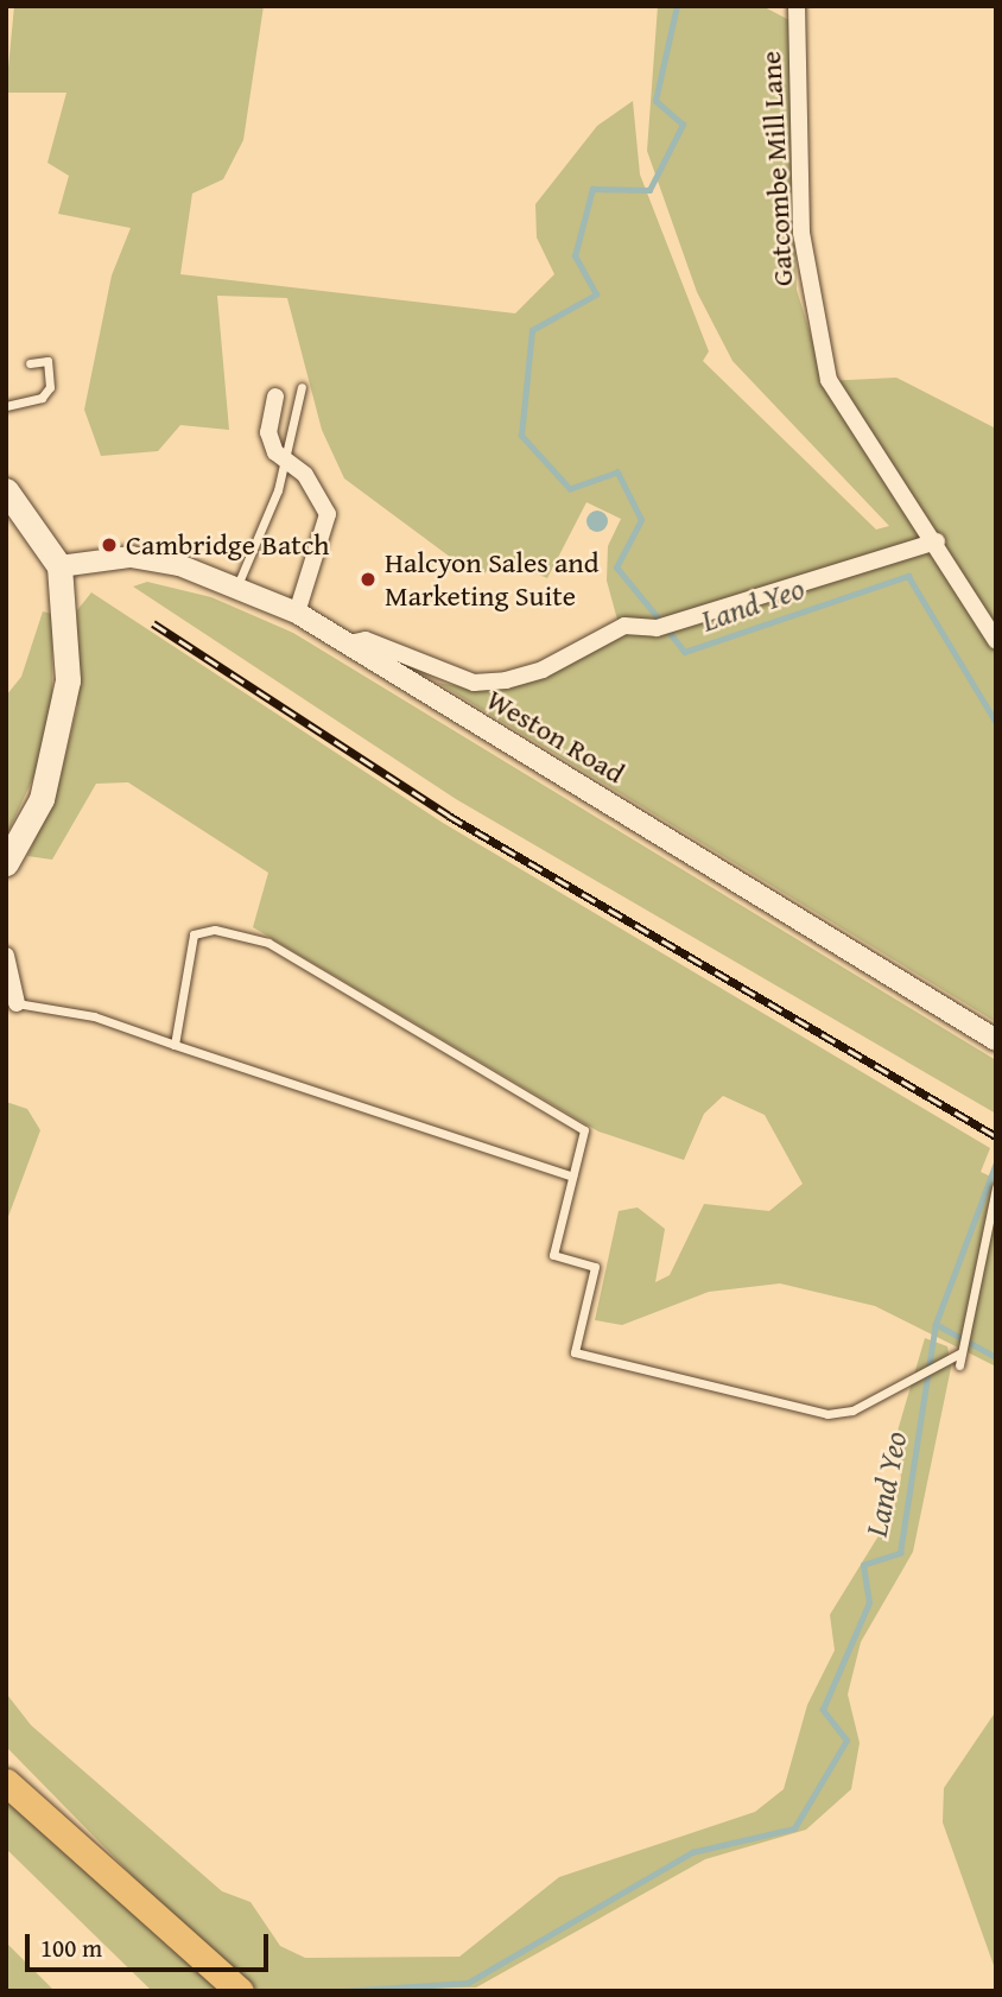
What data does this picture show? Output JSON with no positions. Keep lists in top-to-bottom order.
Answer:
{
  "streets": {
    "street": ["Gatcombe Mill Lane", "Weston Road"]
  },
  "water": ["Land Yeo"],
  "places": ["Cambridge Batch", "Halcyon Sales and Marketing Suite"],
  "scale_bar": "100 m"
}
